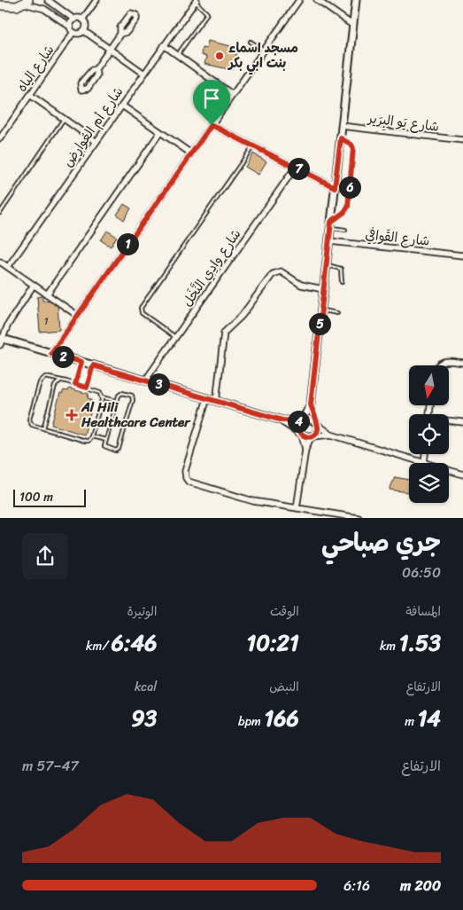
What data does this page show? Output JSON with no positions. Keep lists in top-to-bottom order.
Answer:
{
  "streets": {
    "street": [
      "شارع الياه",
      "شارع يَو البِرَير",
      "شارع أم العُوارِض",
      "شارع القَوافِي",
      "شارع وادِي النَّخَل"
    ]
  },
  "places": {
    "other": ["مسجد اسماء بنت ابي بكر"],
    "health": ["Al Hili Healthcare Center"]
  },
  "house_numbers": ["1"],
  "scale_bar": "100 m",
  "north": "bottom",
  "page": {
    "pins": [
      "7",
      "6",
      "1",
      "5",
      "2",
      "3",
      "4"
    ],
    "scale": "100 m",
    "heading": ["جري صباحي", "06:50"],
    "stats": [
      ["المسافة", "1.53 km"],
      ["الوقت", "10:21"],
      ["الوتيرة", "6:46 /km"],
      ["الارتفاع", "14 m"],
      ["النبض", "166 bpm"],
      ["kcal", "93"]
    ],
    "chart": ["الارتفاع", "47–57 m"],
    "list": [
      {
        "name": "200 m",
        "note": "6:16"
      }
    ]
  }
}
